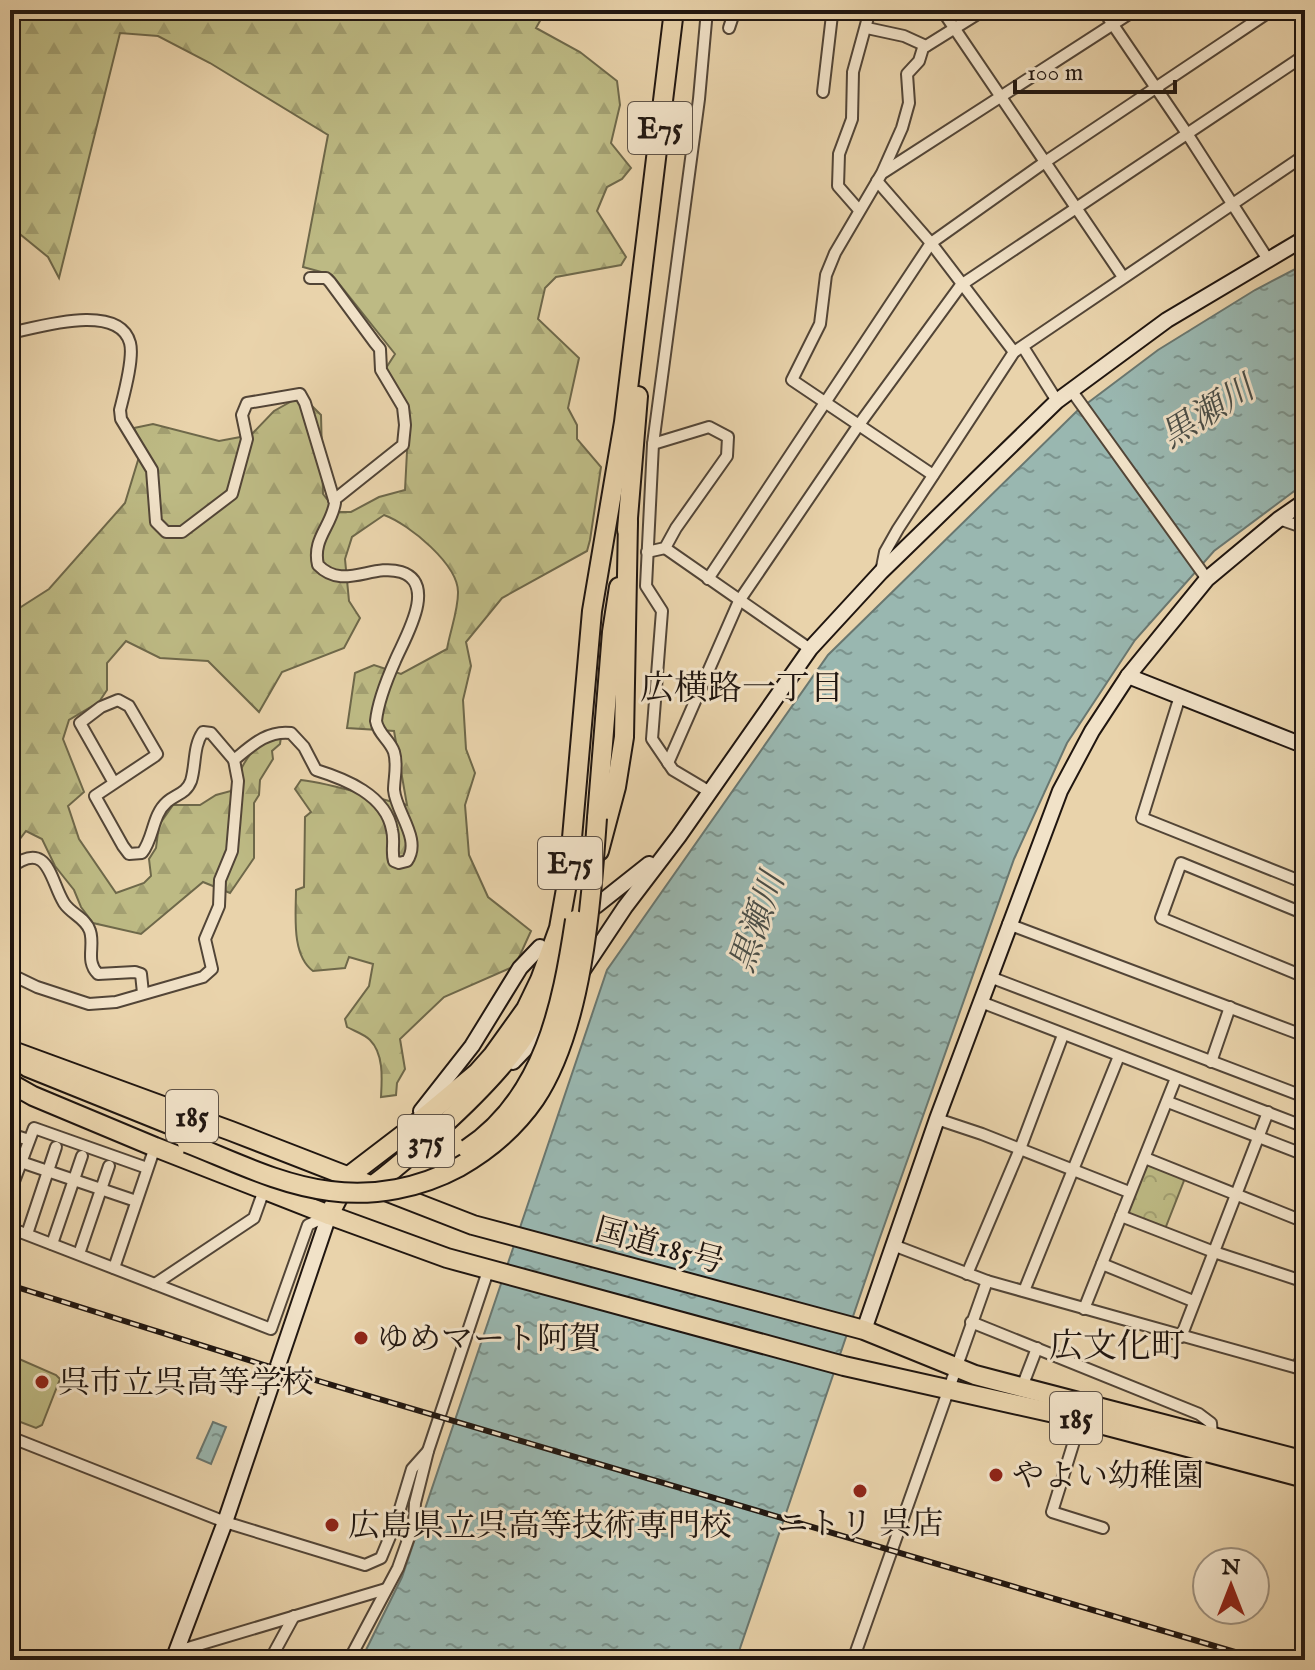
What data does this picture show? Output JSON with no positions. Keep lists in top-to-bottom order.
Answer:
{
  "streets": {
    "highway": [
      "E75",
      "185",
      "375",
      "国道185号"
    ]
  },
  "crossings": [
    ["E75", "375"],
    ["185", "375"],
    ["375", "国道185号"]
  ],
  "districts": ["広横路一丁目", "広文化町"],
  "water": ["黒瀬川"],
  "places": [
    "ゆめマート阿賀",
    "呉市立呉高等学校",
    "やよい幼稚園",
    "ニトリ 呉店",
    "広島県立呉高等技術専門校"
  ],
  "scale_bar": "100 m",
  "north": "top"
}
